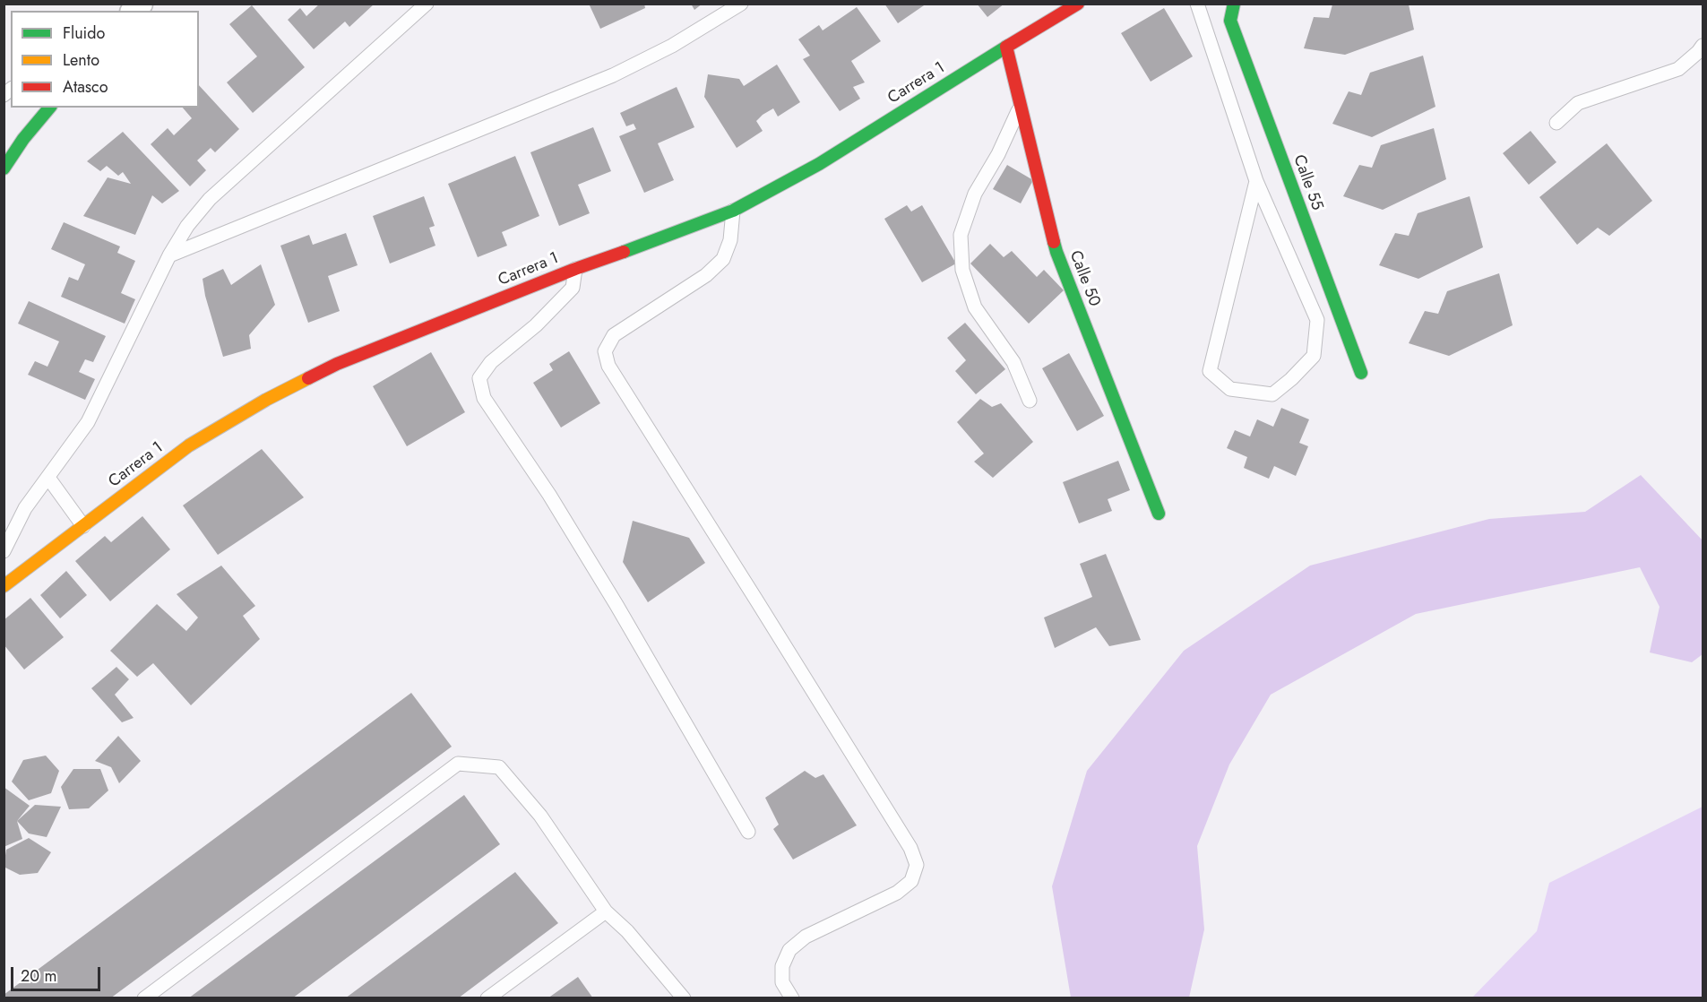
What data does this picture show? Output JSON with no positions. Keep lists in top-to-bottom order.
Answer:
{
  "streets": {
    "street": ["Carrera 1", "Calle 55", "Calle 50"]
  },
  "crossings": [
    ["Carrera 1", "Calle 50"]
  ],
  "legend": ["Fluido", "Lento", "Atasco"],
  "scale_bar": "20 m"
}
